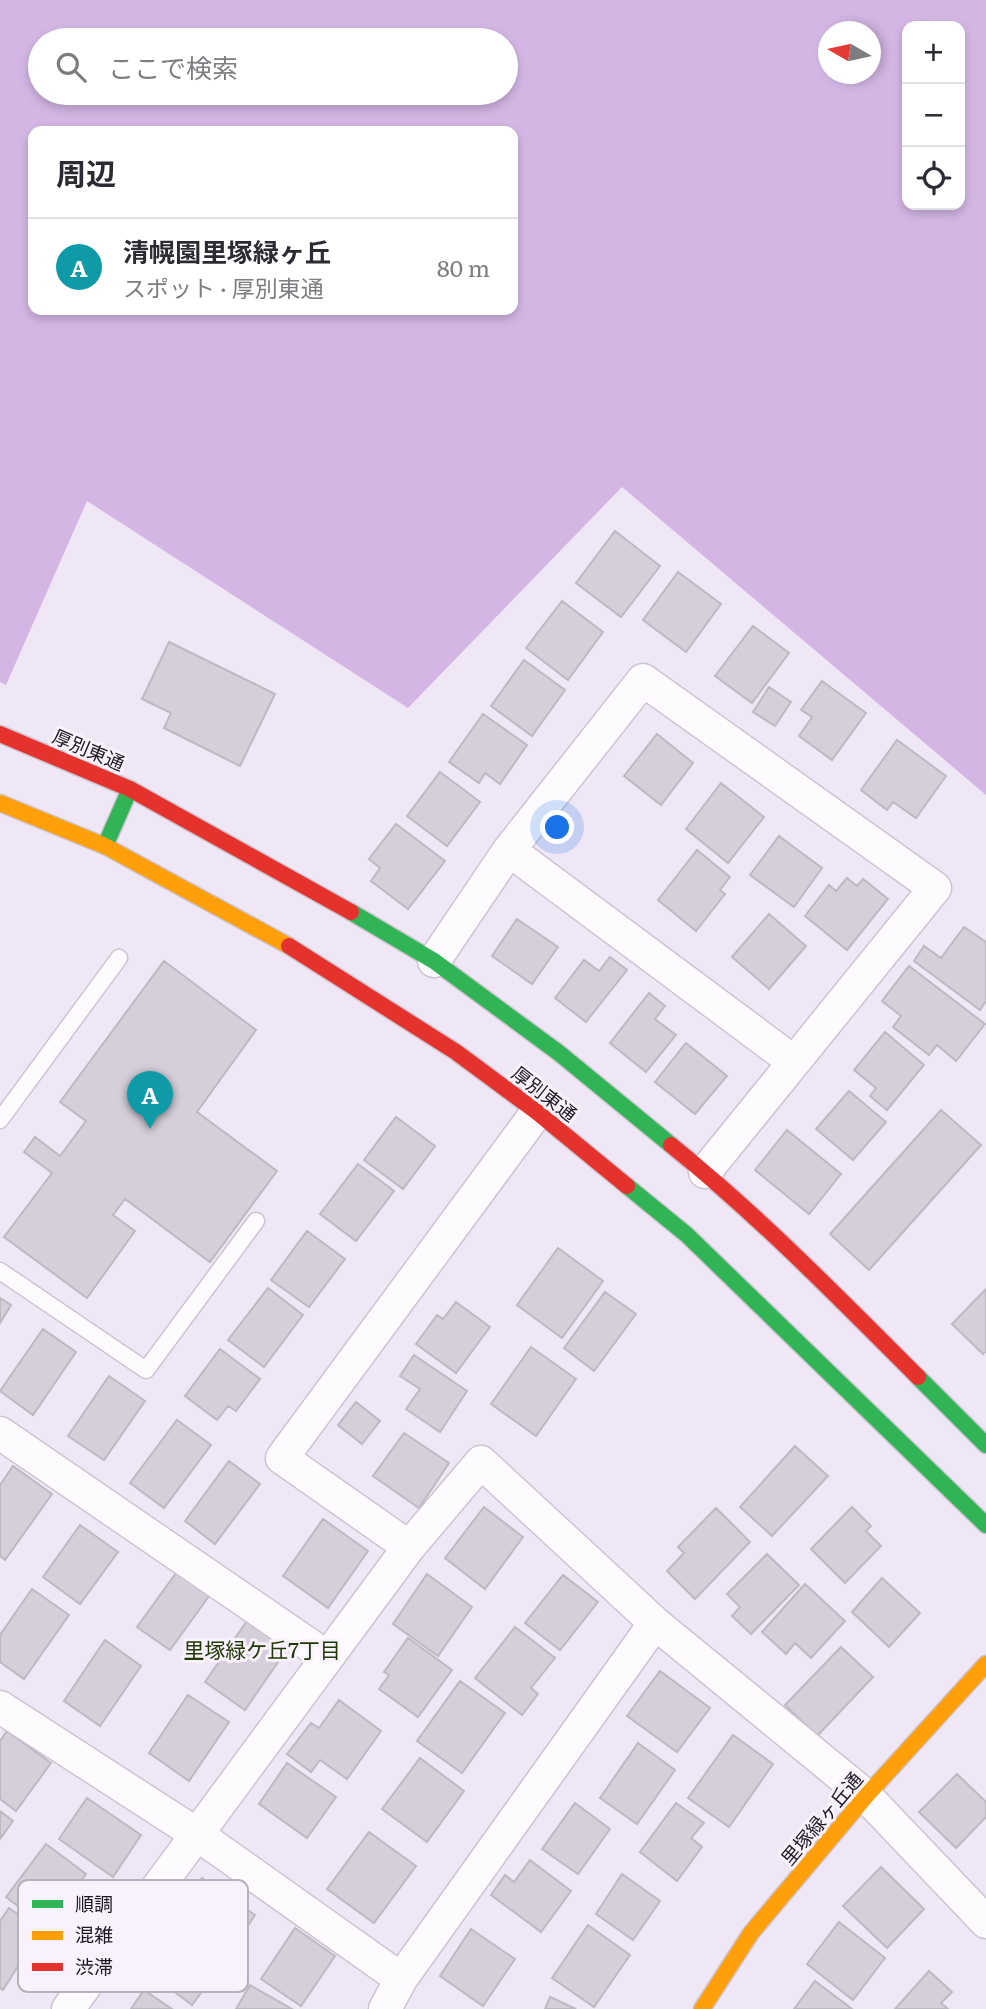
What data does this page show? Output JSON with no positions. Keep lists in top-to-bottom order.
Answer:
{
  "streets": {
    "street": ["厚別東通", "里塚緑ヶ丘通"]
  },
  "districts": ["里塚緑ケ丘7丁目"],
  "legend": ["順調", "混雑", "渋滞"],
  "north": "left",
  "page": {
    "map_buttons": ["+", "−"],
    "search": "ここで検索",
    "heading": "周辺",
    "list": [
      {
        "mark": "A",
        "name": "清幌園里塚緑ヶ丘",
        "note": "スポット · 厚別東通",
        "value": "80 m"
      }
    ],
    "pins": "A"
  }
}
